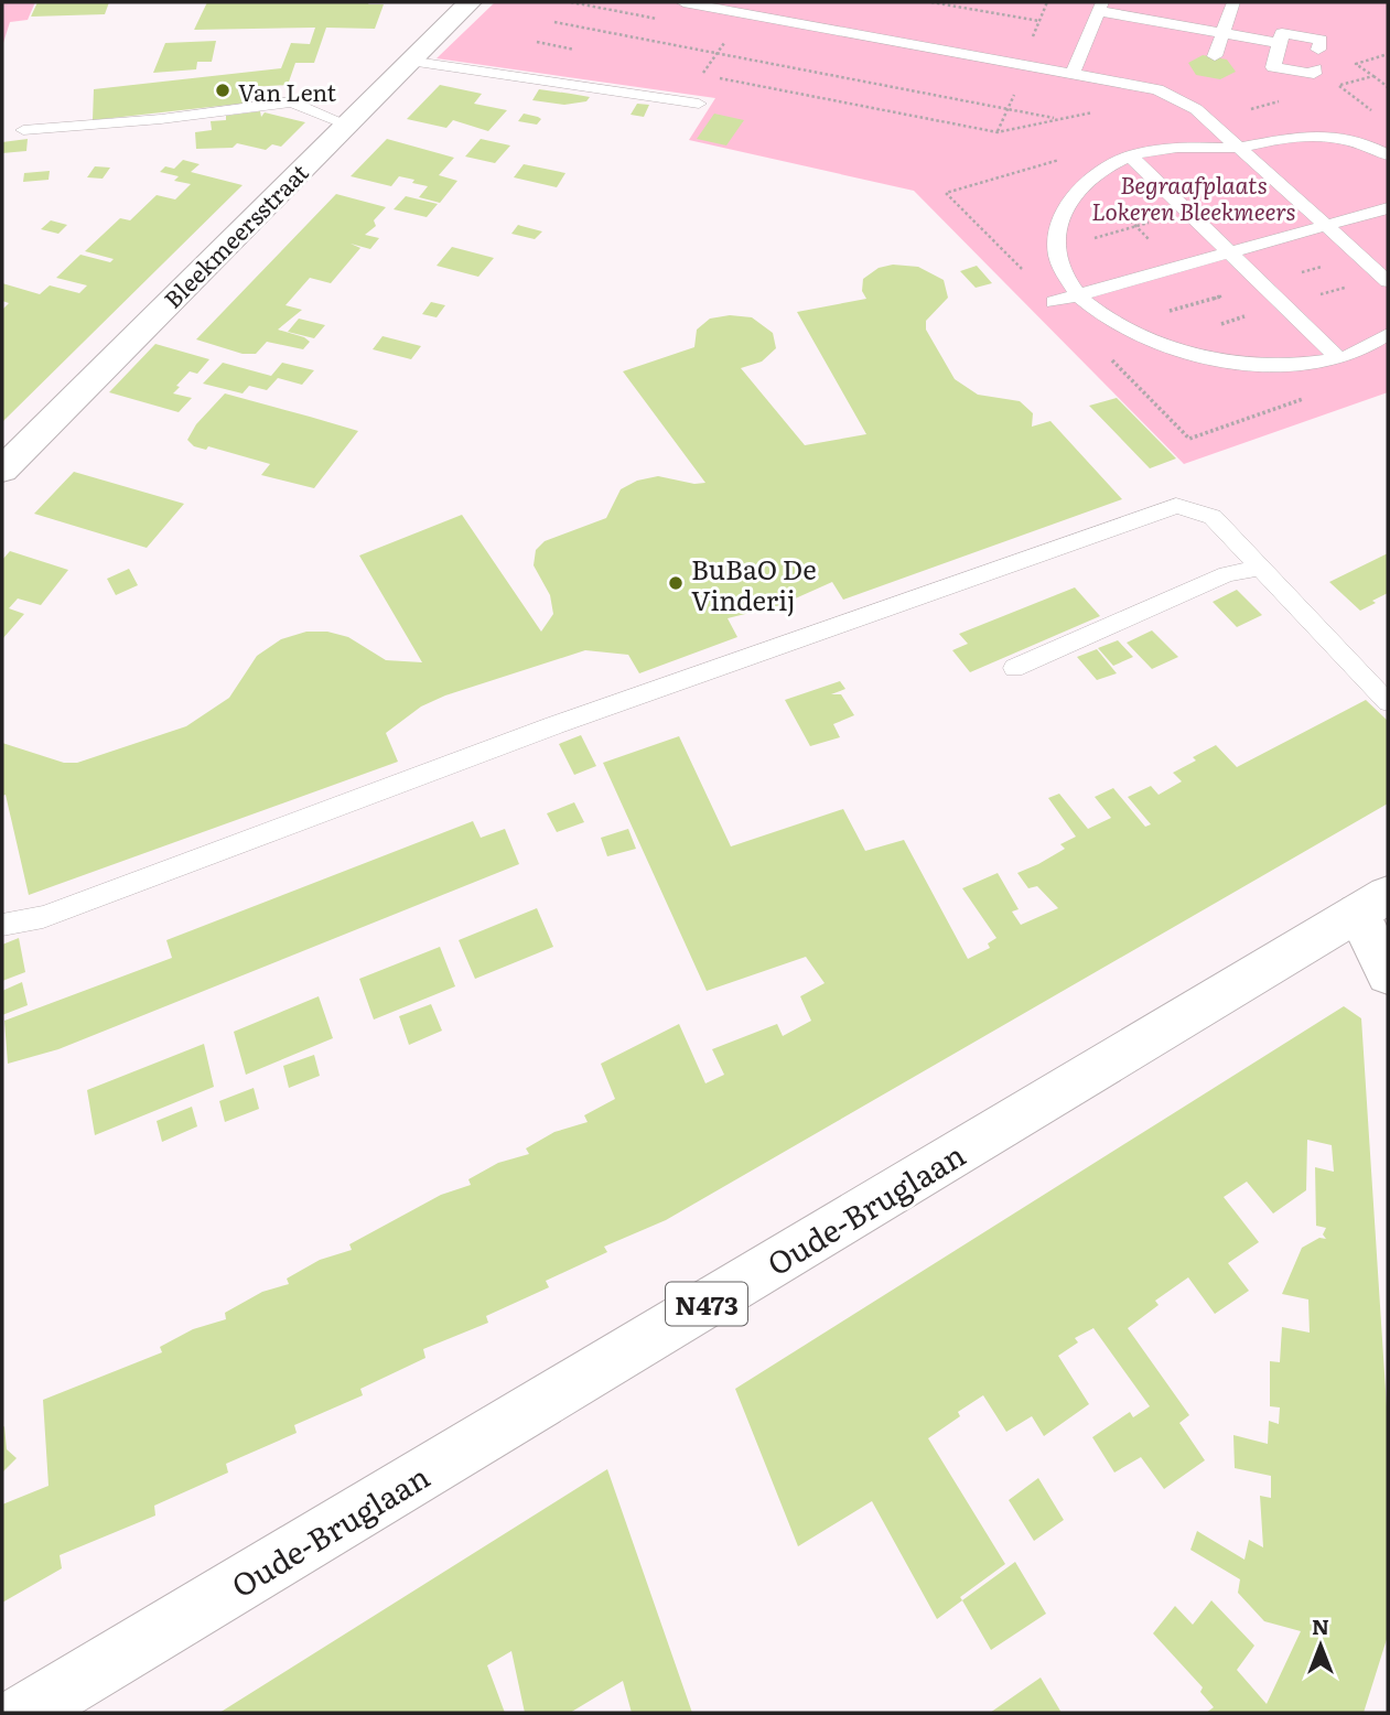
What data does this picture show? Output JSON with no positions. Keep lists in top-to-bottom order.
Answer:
{
  "streets": {
    "street": ["Bleekmeersstraat", "Oude-Bruglaan", "N473"]
  },
  "parks": ["Begraafplaats Lokeren Bleekmeers"],
  "places": ["Van Lent", "BuBaO De Vinderij"],
  "north": "top"
}
